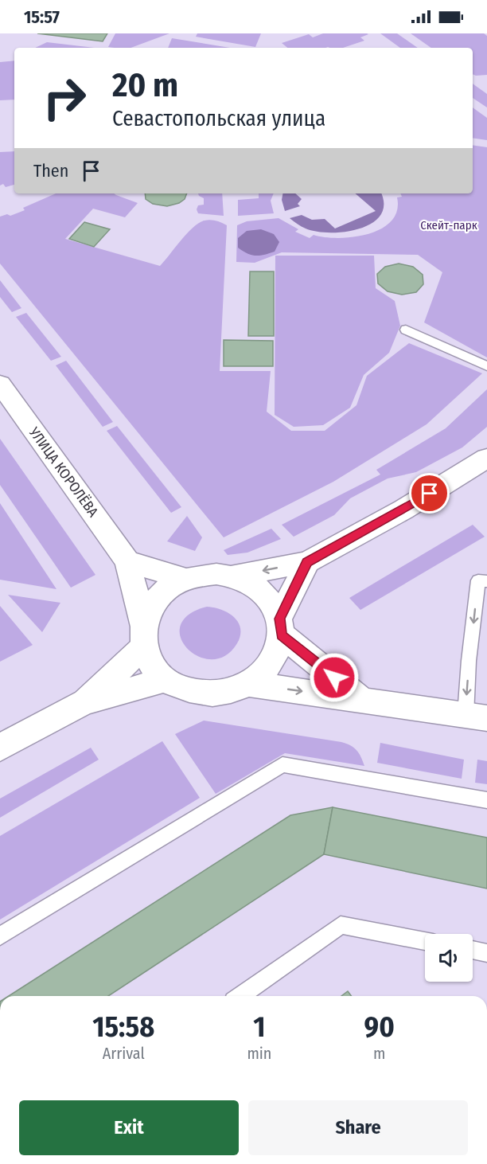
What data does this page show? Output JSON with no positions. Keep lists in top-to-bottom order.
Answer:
{
  "streets": {
    "main road": ["УЛИЦА КОРОЛЁВА"]
  },
  "parks": ["Скейт-парк"],
  "page": {
    "status": "15:57",
    "turn": ["20 m", "Севастопольская улица"],
    "then": "Then",
    "eta": [
      "15:58",
      "Arrival",
      "1",
      "min",
      "90",
      "m"
    ],
    "buttons": ["Exit", "Share"]
  }
}
